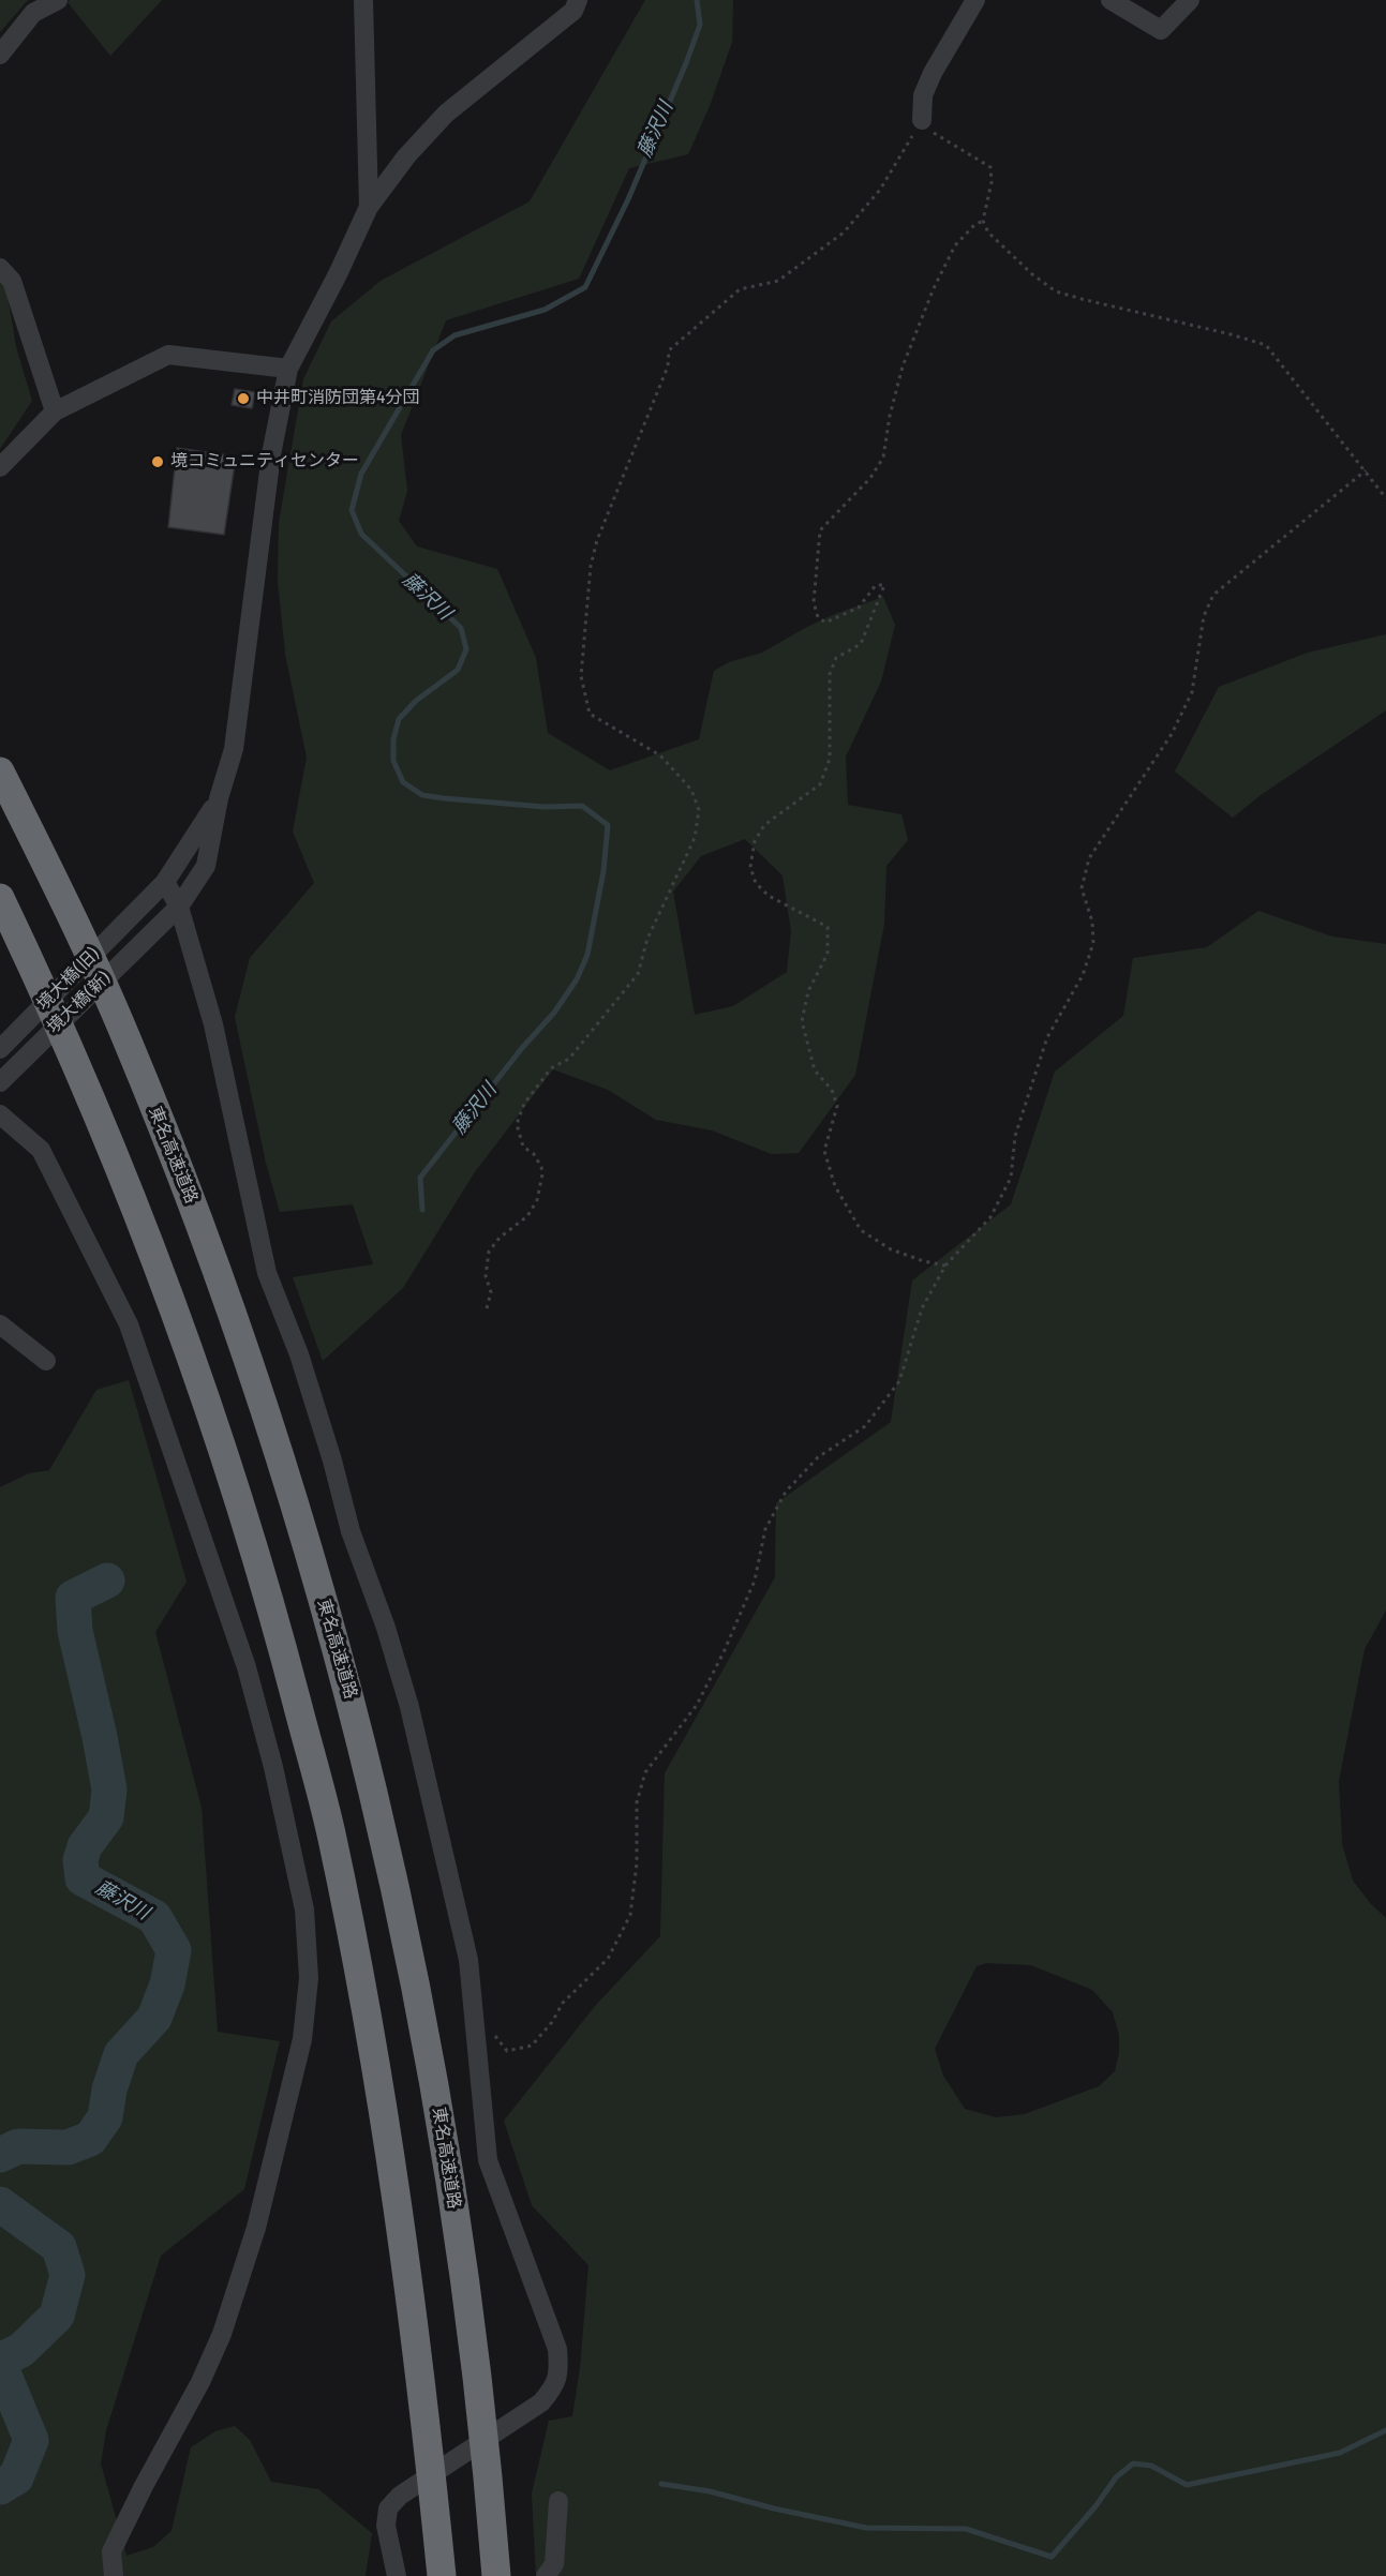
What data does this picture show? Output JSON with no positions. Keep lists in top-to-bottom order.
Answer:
{
  "streets": {
    "highway": ["東名高速道路"],
    "street": ["境大橋(旧)", "境大橋(新)"]
  },
  "crossings": [
    ["境大橋(旧)", "境大橋(新)"]
  ],
  "water": ["藤沢川"],
  "places": ["中井町消防団第4分団", "境コミュニティセンター"]
}
